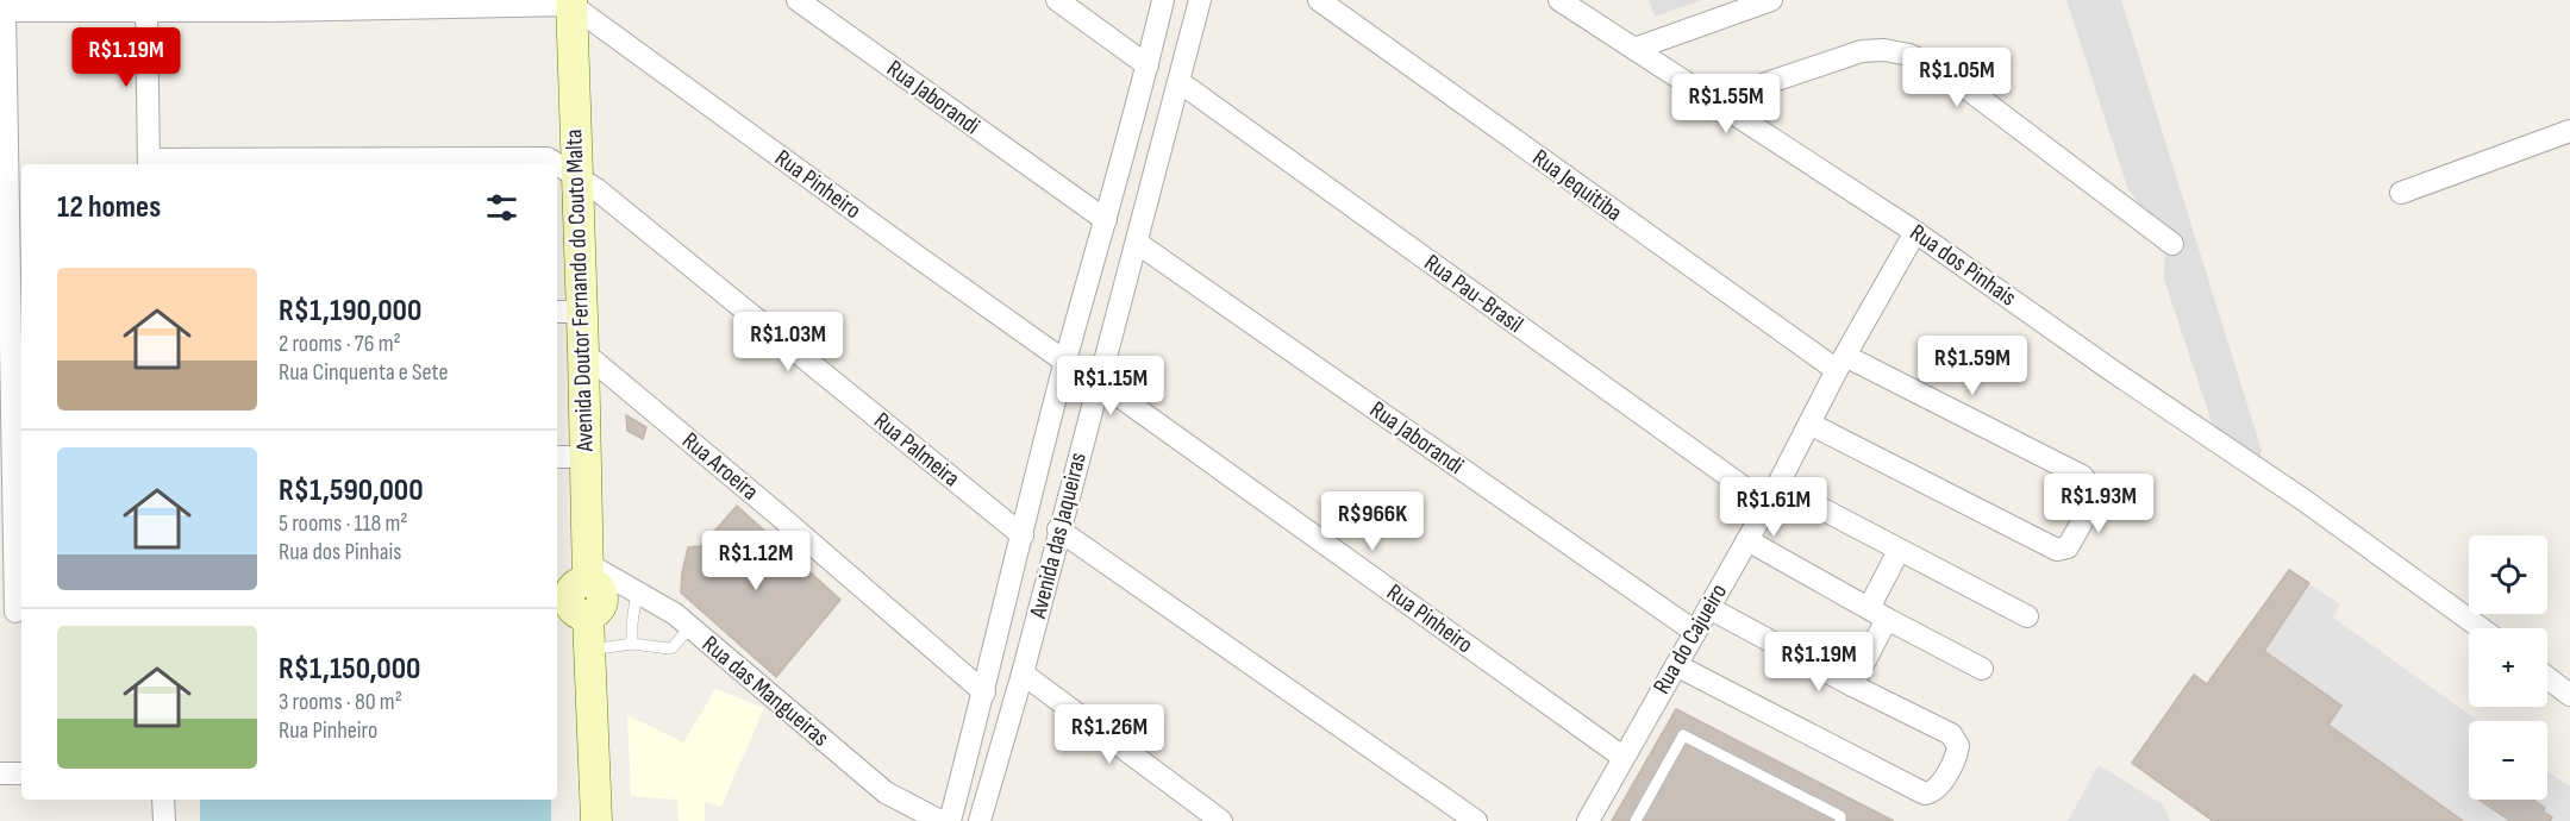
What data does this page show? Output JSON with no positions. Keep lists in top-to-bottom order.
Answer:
{
  "streets": {
    "street": [
      "Rua Jaborandi",
      "Rua Pinheiro",
      "Rua Jequitiba",
      "Rua dos Pinhais",
      "Avenida Doutor Fernando do Couto Malta",
      "Rua Pau-Brasil",
      "Rua Palmeira",
      "Rua Aroeira",
      "Avenida das Jaqueiras",
      "Rua do Cajueiro",
      "Rua das Mangueiras"
    ]
  },
  "crossings": [
    ["Rua Jaborandi", "Avenida das Jaqueiras"],
    ["Rua Jaborandi", "Rua do Cajueiro"],
    ["Rua Pinheiro", "Avenida Doutor Fernando do Couto Malta"],
    ["Rua Pinheiro", "Avenida das Jaqueiras"],
    ["Rua Pinheiro", "Rua do Cajueiro"],
    ["Rua Jequitiba", "Rua do Cajueiro"],
    ["Rua dos Pinhais", "Rua do Cajueiro"],
    ["Avenida Doutor Fernando do Couto Malta", "Rua Palmeira"],
    ["Avenida Doutor Fernando do Couto Malta", "Rua Aroeira"],
    ["Avenida Doutor Fernando do Couto Malta", "Rua das Mangueiras"],
    ["Rua Pau-Brasil", "Avenida das Jaqueiras"],
    ["Rua Pau-Brasil", "Rua do Cajueiro"],
    ["Rua Palmeira", "Avenida das Jaqueiras"],
    ["Rua Aroeira", "Avenida das Jaqueiras"]
  ],
  "page": {
    "price": [
      "R$1.19M",
      "R$1.05M",
      "R$1.55M",
      "R$1.03M",
      "R$1.59M",
      "R$1.15M",
      "R$1.93M",
      "R$1.61M",
      "R$966K",
      "R$1.12M",
      "R$1.19M",
      "R$1.26M"
    ],
    "heading": "12 homes",
    "list": [
      {
        "name": "R$1,190,000",
        "note": "2 rooms · 76 m² · Rua Cinquenta e Sete"
      },
      {
        "name": "R$1,590,000",
        "note": "5 rooms · 118 m² · Rua dos Pinhais"
      },
      {
        "name": "R$1,150,000",
        "note": "3 rooms · 80 m² · Rua Pinheiro"
      }
    ],
    "map_buttons": ["+", "−"]
  }
}
